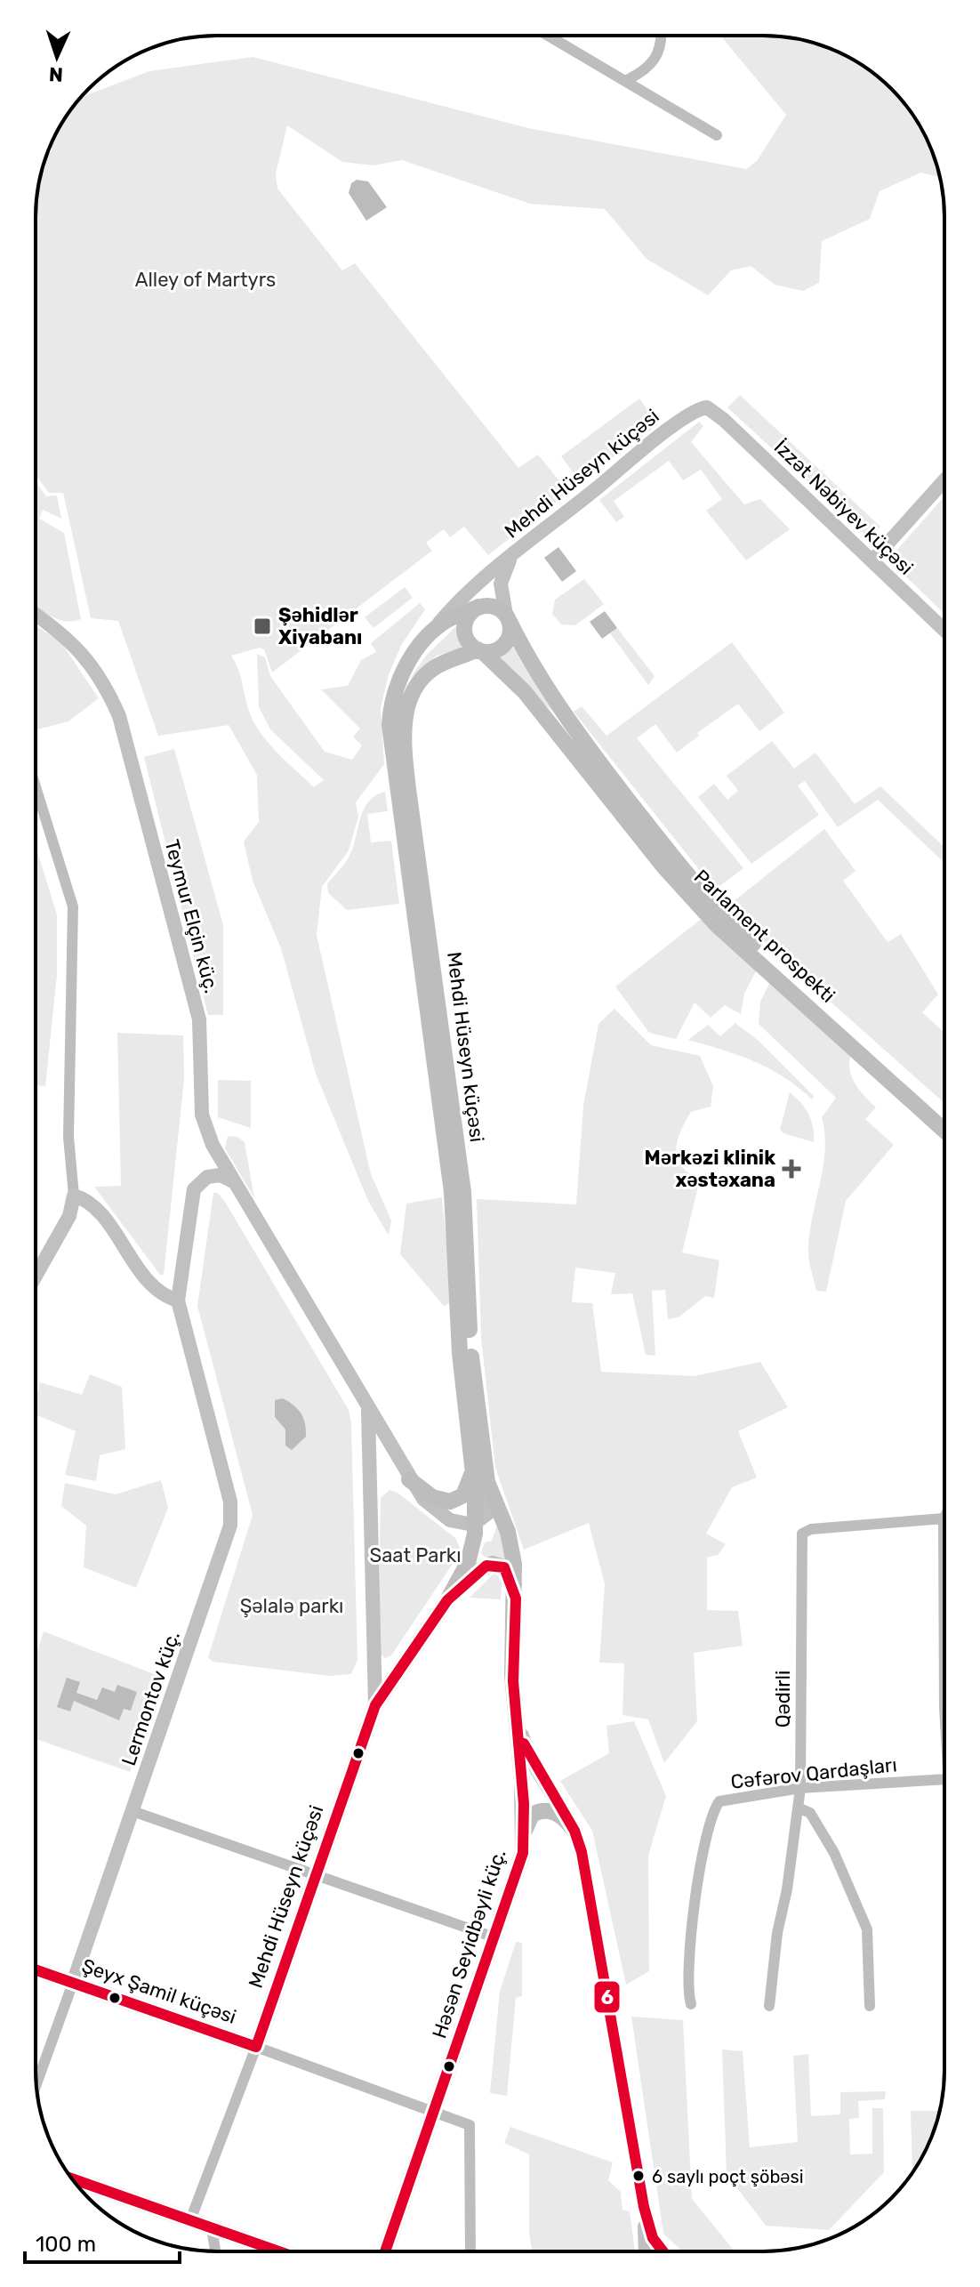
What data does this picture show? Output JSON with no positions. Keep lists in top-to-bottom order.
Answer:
{
  "streets": {
    "main road": [
      "Mehdi Hüseyn küçəsi",
      "İzzət Nəbiyev küçəsi",
      "Teymur Elçin küç.",
      "Parlament prospekti",
      "Lermontov küç.",
      "Həsən Seyidbəyli küç.",
      "Şeyx Şamil küçəsi"
    ],
    "street": ["Qədirli", "Cəfərov Qardaşları"]
  },
  "crossings": [
    ["Mehdi Hüseyn küçəsi", "İzzət Nəbiyev küçəsi"],
    ["Mehdi Hüseyn küçəsi", "Parlament prospekti"],
    ["Mehdi Hüseyn küçəsi", "Həsən Seyidbəyli küç."],
    ["Mehdi Hüseyn küçəsi", "Şeyx Şamil küçəsi"],
    ["Teymur Elçin küç.", "Lermontov küç."],
    ["Lermontov küç.", "Şeyx Şamil küçəsi"],
    ["Qədirli", "Cəfərov Qardaşları"],
    ["Həsən Seyidbəyli küç.", "Şeyx Şamil küçəsi"]
  ],
  "parks": ["Alley of Martyrs", "Saat Parkı", "Şəlalə parkı"],
  "places": {
    "transit": ["Şəhidlər Xiyabanı"],
    "health": ["Mərkəzi klinik xəstəxana"],
    "other": ["6 saylı poçt şöbəsi"]
  },
  "lines": ["transit line 6"],
  "scale_bar": "100 m",
  "north": "bottom"
}
